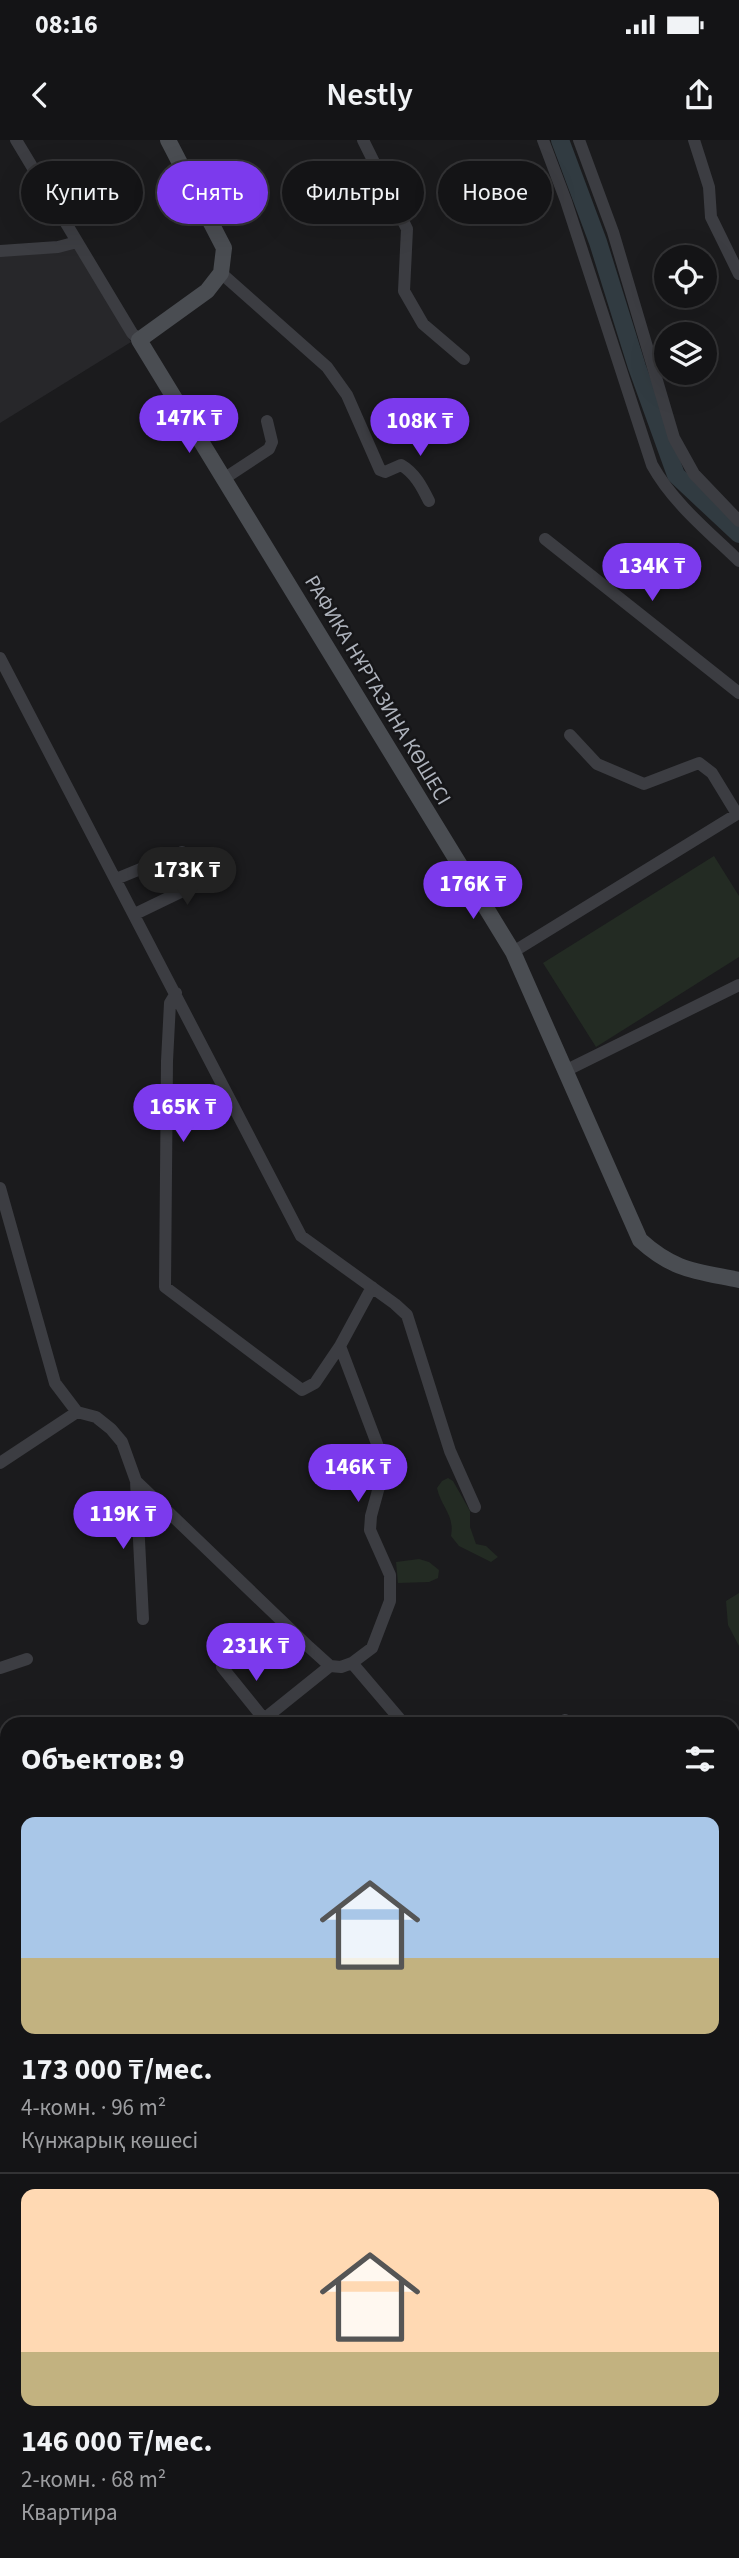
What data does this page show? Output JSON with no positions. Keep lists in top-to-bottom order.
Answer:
{
  "streets": {
    "street": ["РАФИКА НҰРТАЗИНА КӨШЕСІ"]
  },
  "page": {
    "status": "08:16",
    "header": "Nestly",
    "chip": [
      "Купить",
      "Снять",
      "Фильтры",
      "Новое"
    ],
    "price": [
      "147K ₸",
      "108K ₸",
      "134K ₸",
      "173K ₸",
      "176K ₸",
      "165K ₸",
      "146K ₸",
      "119K ₸",
      "231K ₸"
    ],
    "heading": "Объектов: 9",
    "list": [
      {
        "name": "173 000 ₸/мес.",
        "note": "4-комн. · 96 m² · Күнжарық көшесі"
      },
      {
        "name": "146 000 ₸/мес.",
        "note": "2-комн. · 68 m² · Квартира"
      }
    ]
  }
}
